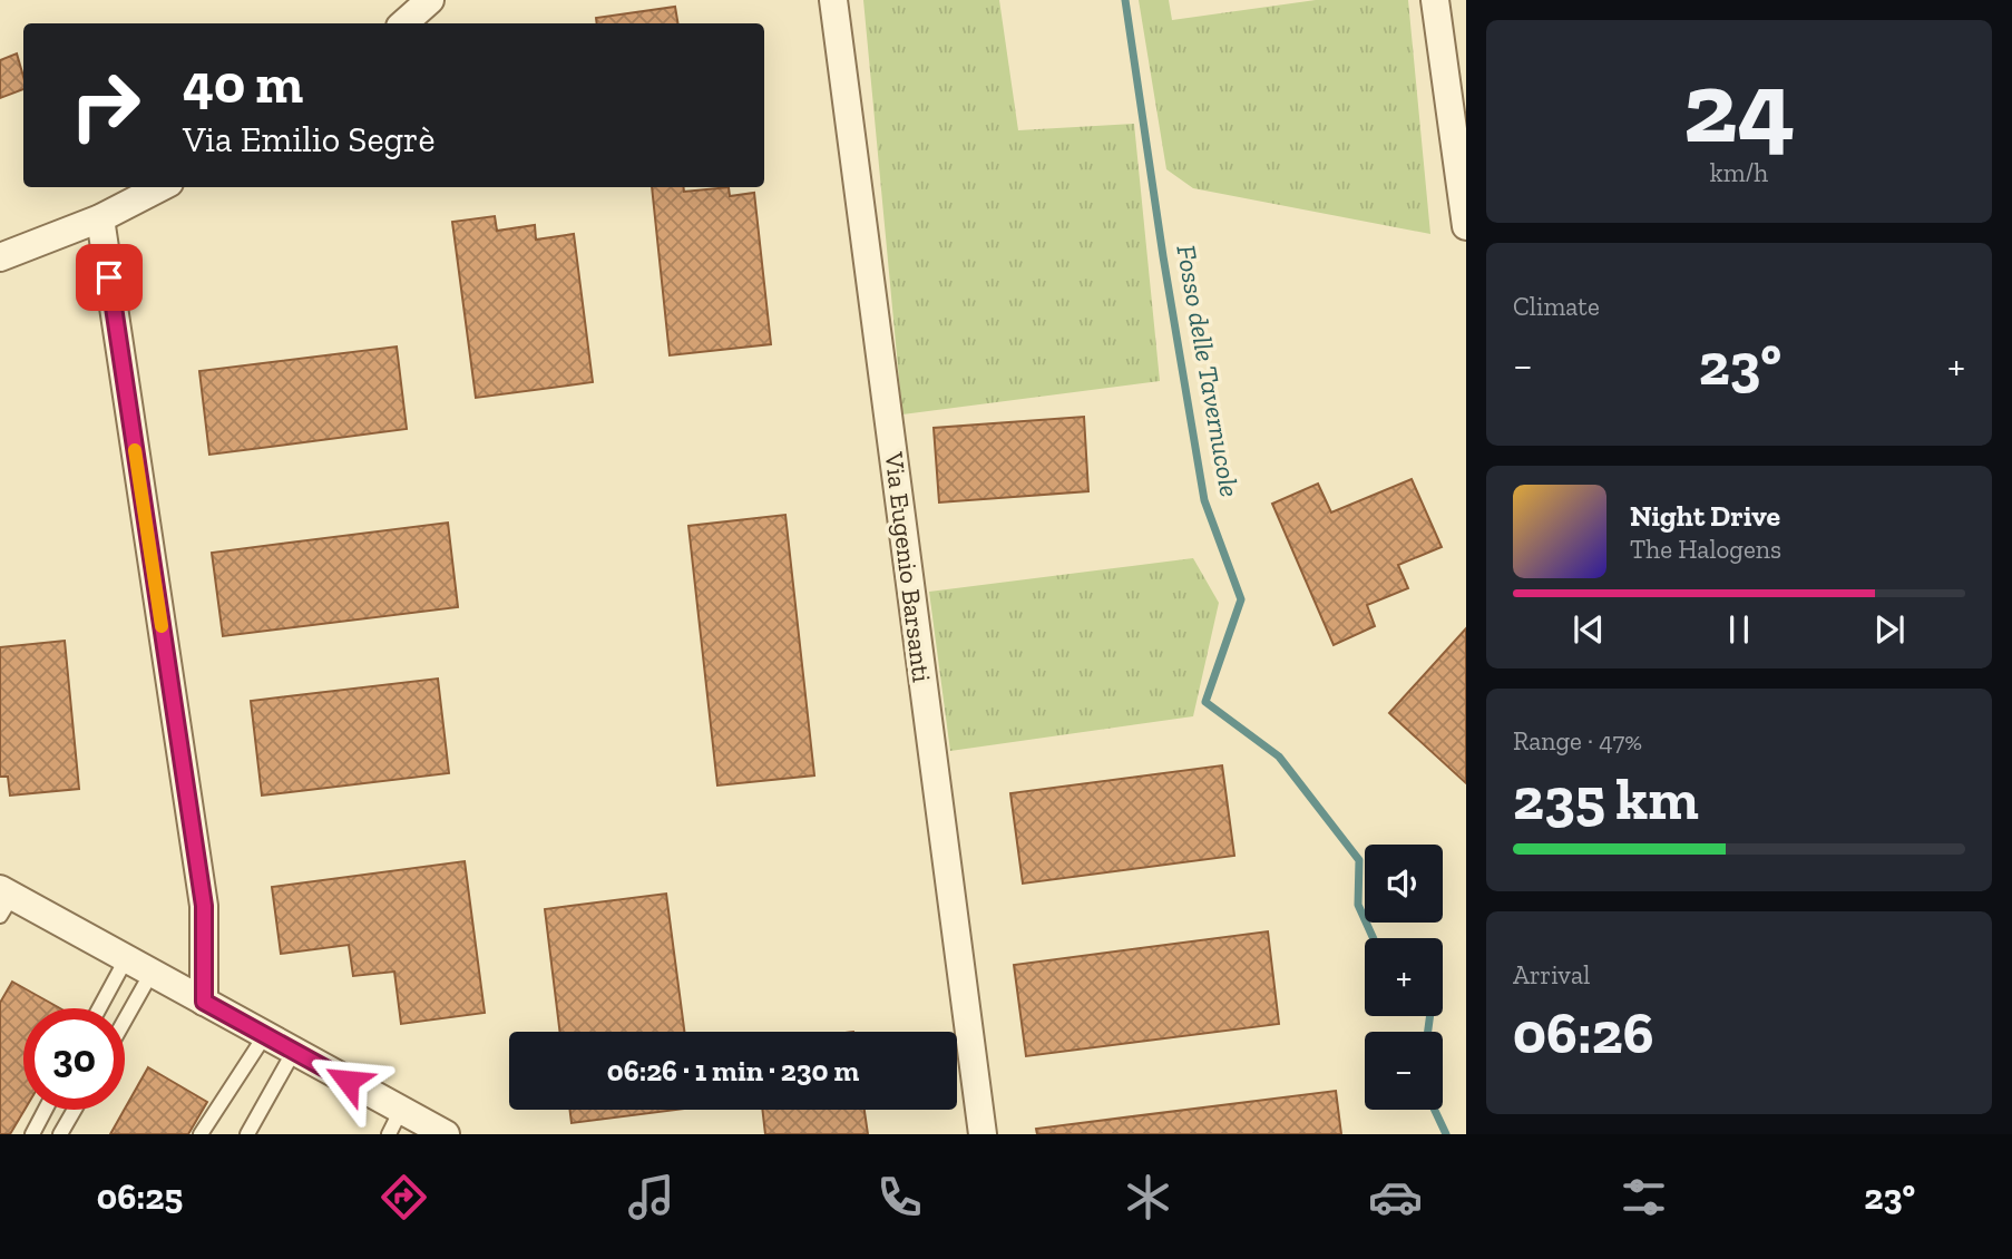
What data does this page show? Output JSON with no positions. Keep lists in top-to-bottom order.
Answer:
{
  "streets": {
    "street": ["Via Eugenio Barsanti"]
  },
  "water": ["Fosso delle Tavernucole"],
  "page": {
    "tile": [
      ["24", "km/h"],
      "Climate",
      ["Range · 47%", "235 km"],
      ["Arrival", "06:26"]
    ],
    "turn": ["40 m", "Via Emilio Segrè"],
    "heat": ["−", "23°", "+"],
    "song": ["Night Drive", "The Halogens"],
    "map_buttons": ["+", "−"],
    "limit": "30",
    "trip": "06:26 · 1 min · 230 m",
    "tabs": ["06:25", "23°"]
  }
}
